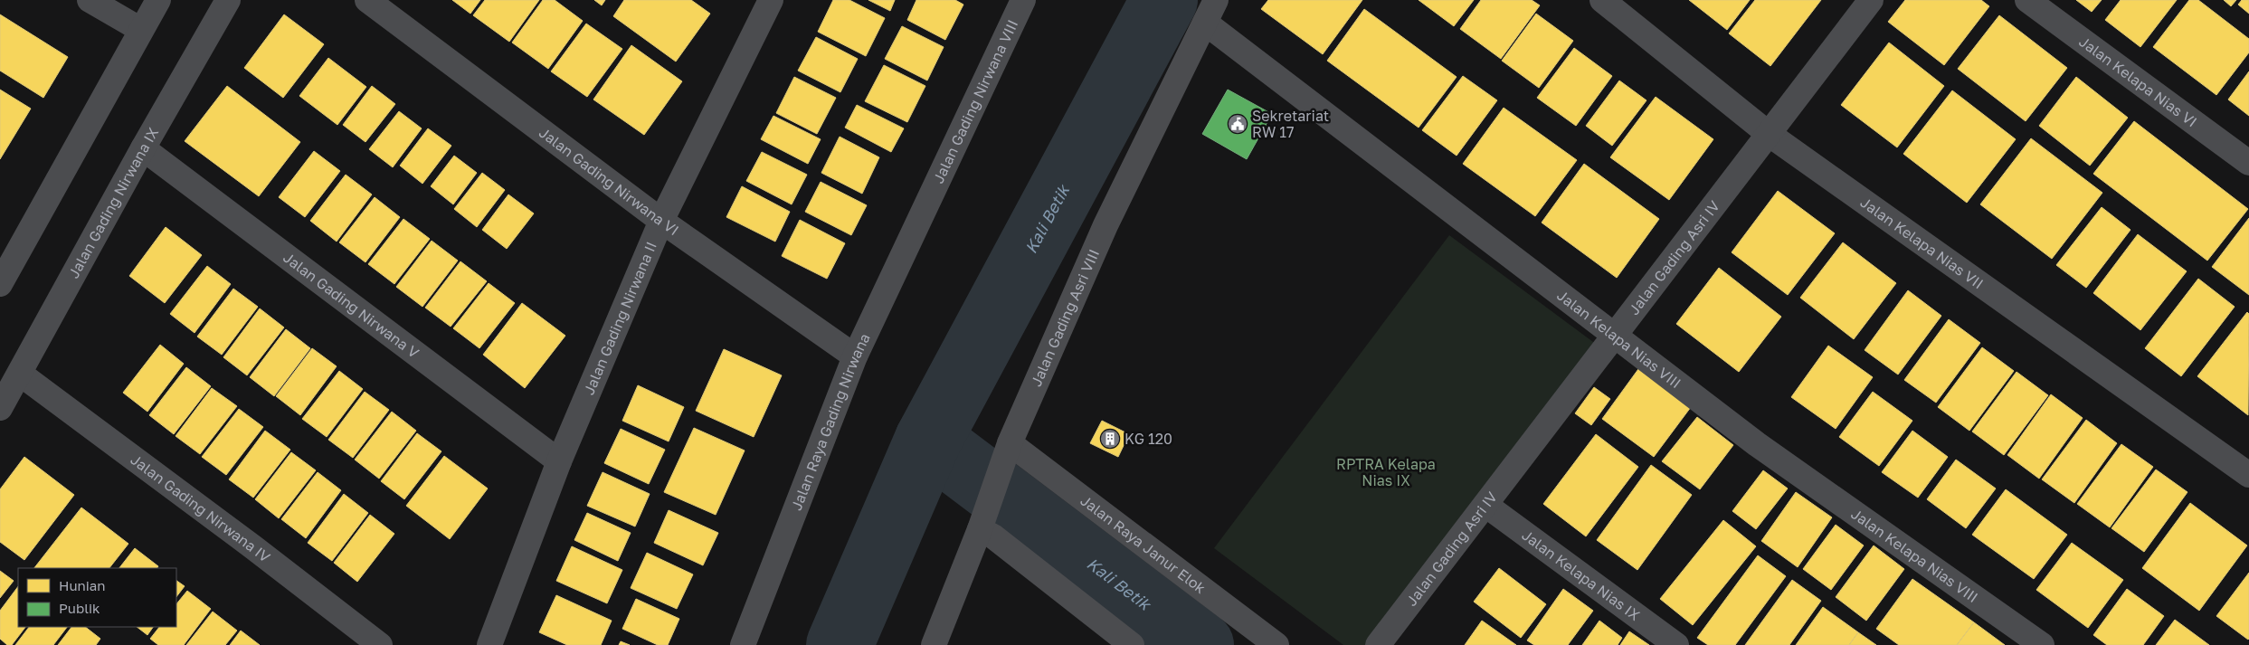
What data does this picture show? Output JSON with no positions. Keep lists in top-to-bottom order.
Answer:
{
  "streets": {
    "street": [
      "Jalan Kelapa Nias VI",
      "Jalan Gading Nirwana VIII",
      "Jalan Gading Nirwana VI",
      "Jalan Gading Nirwana IX",
      "Jalan Kelapa Nias VII",
      "Jalan Gading Asri IV",
      "Jalan Gading Nirwana V",
      "Jalan Gading Nirwana II",
      "Jalan Gading Asri VIII",
      "Jalan Kelapa Nias VIII",
      "Jalan Raya Gading Nirwana",
      "Jalan Gading Nirwana IV",
      "Jalan Raya Janur Elok",
      "Jalan Kelapa Nias IX"
    ]
  },
  "crossings": [
    ["Jalan Gading Nirwana VIII", "Jalan Raya Gading Nirwana"],
    ["Jalan Gading Nirwana VI", "Jalan Gading Nirwana II"],
    ["Jalan Gading Nirwana VI", "Jalan Raya Gading Nirwana"],
    ["Jalan Gading Nirwana IX", "Jalan Gading Nirwana V"],
    ["Jalan Gading Nirwana IX", "Jalan Gading Nirwana IV"],
    ["Jalan Kelapa Nias VII", "Jalan Gading Asri IV"],
    ["Jalan Gading Asri IV", "Jalan Kelapa Nias VIII"],
    ["Jalan Gading Asri IV", "Jalan Kelapa Nias IX"],
    ["Jalan Gading Nirwana V", "Jalan Gading Nirwana II"],
    ["Jalan Gading Asri VIII", "Jalan Kelapa Nias VIII"],
    ["Jalan Gading Asri VIII", "Jalan Raya Janur Elok"]
  ],
  "water": ["Kali Betik"],
  "parks": ["RPTRA Kelapa Nias IX"],
  "places": {
    "public building": ["Sekretariat RW 17"],
    "building": ["KG 120"]
  },
  "legend": ["Hunian", "Publik"]
}
